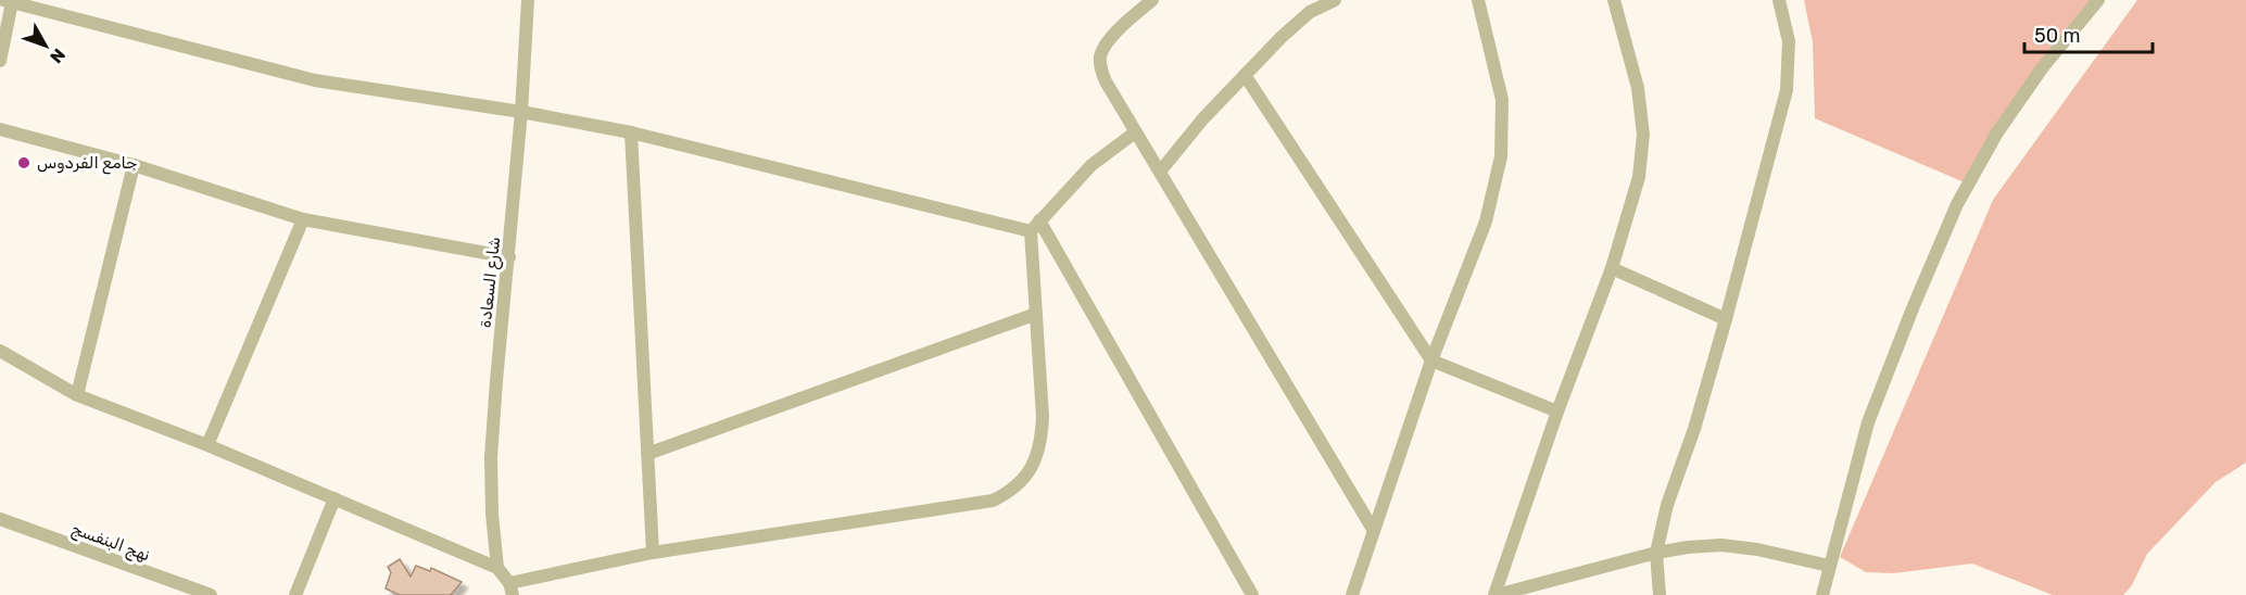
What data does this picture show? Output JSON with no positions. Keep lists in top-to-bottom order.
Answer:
{
  "streets": {
    "street": ["شارع السعادة", "نهج البنفسج"]
  },
  "places": ["جامع الفردوس"],
  "scale_bar": "50 m",
  "north": "bottom right"
}
